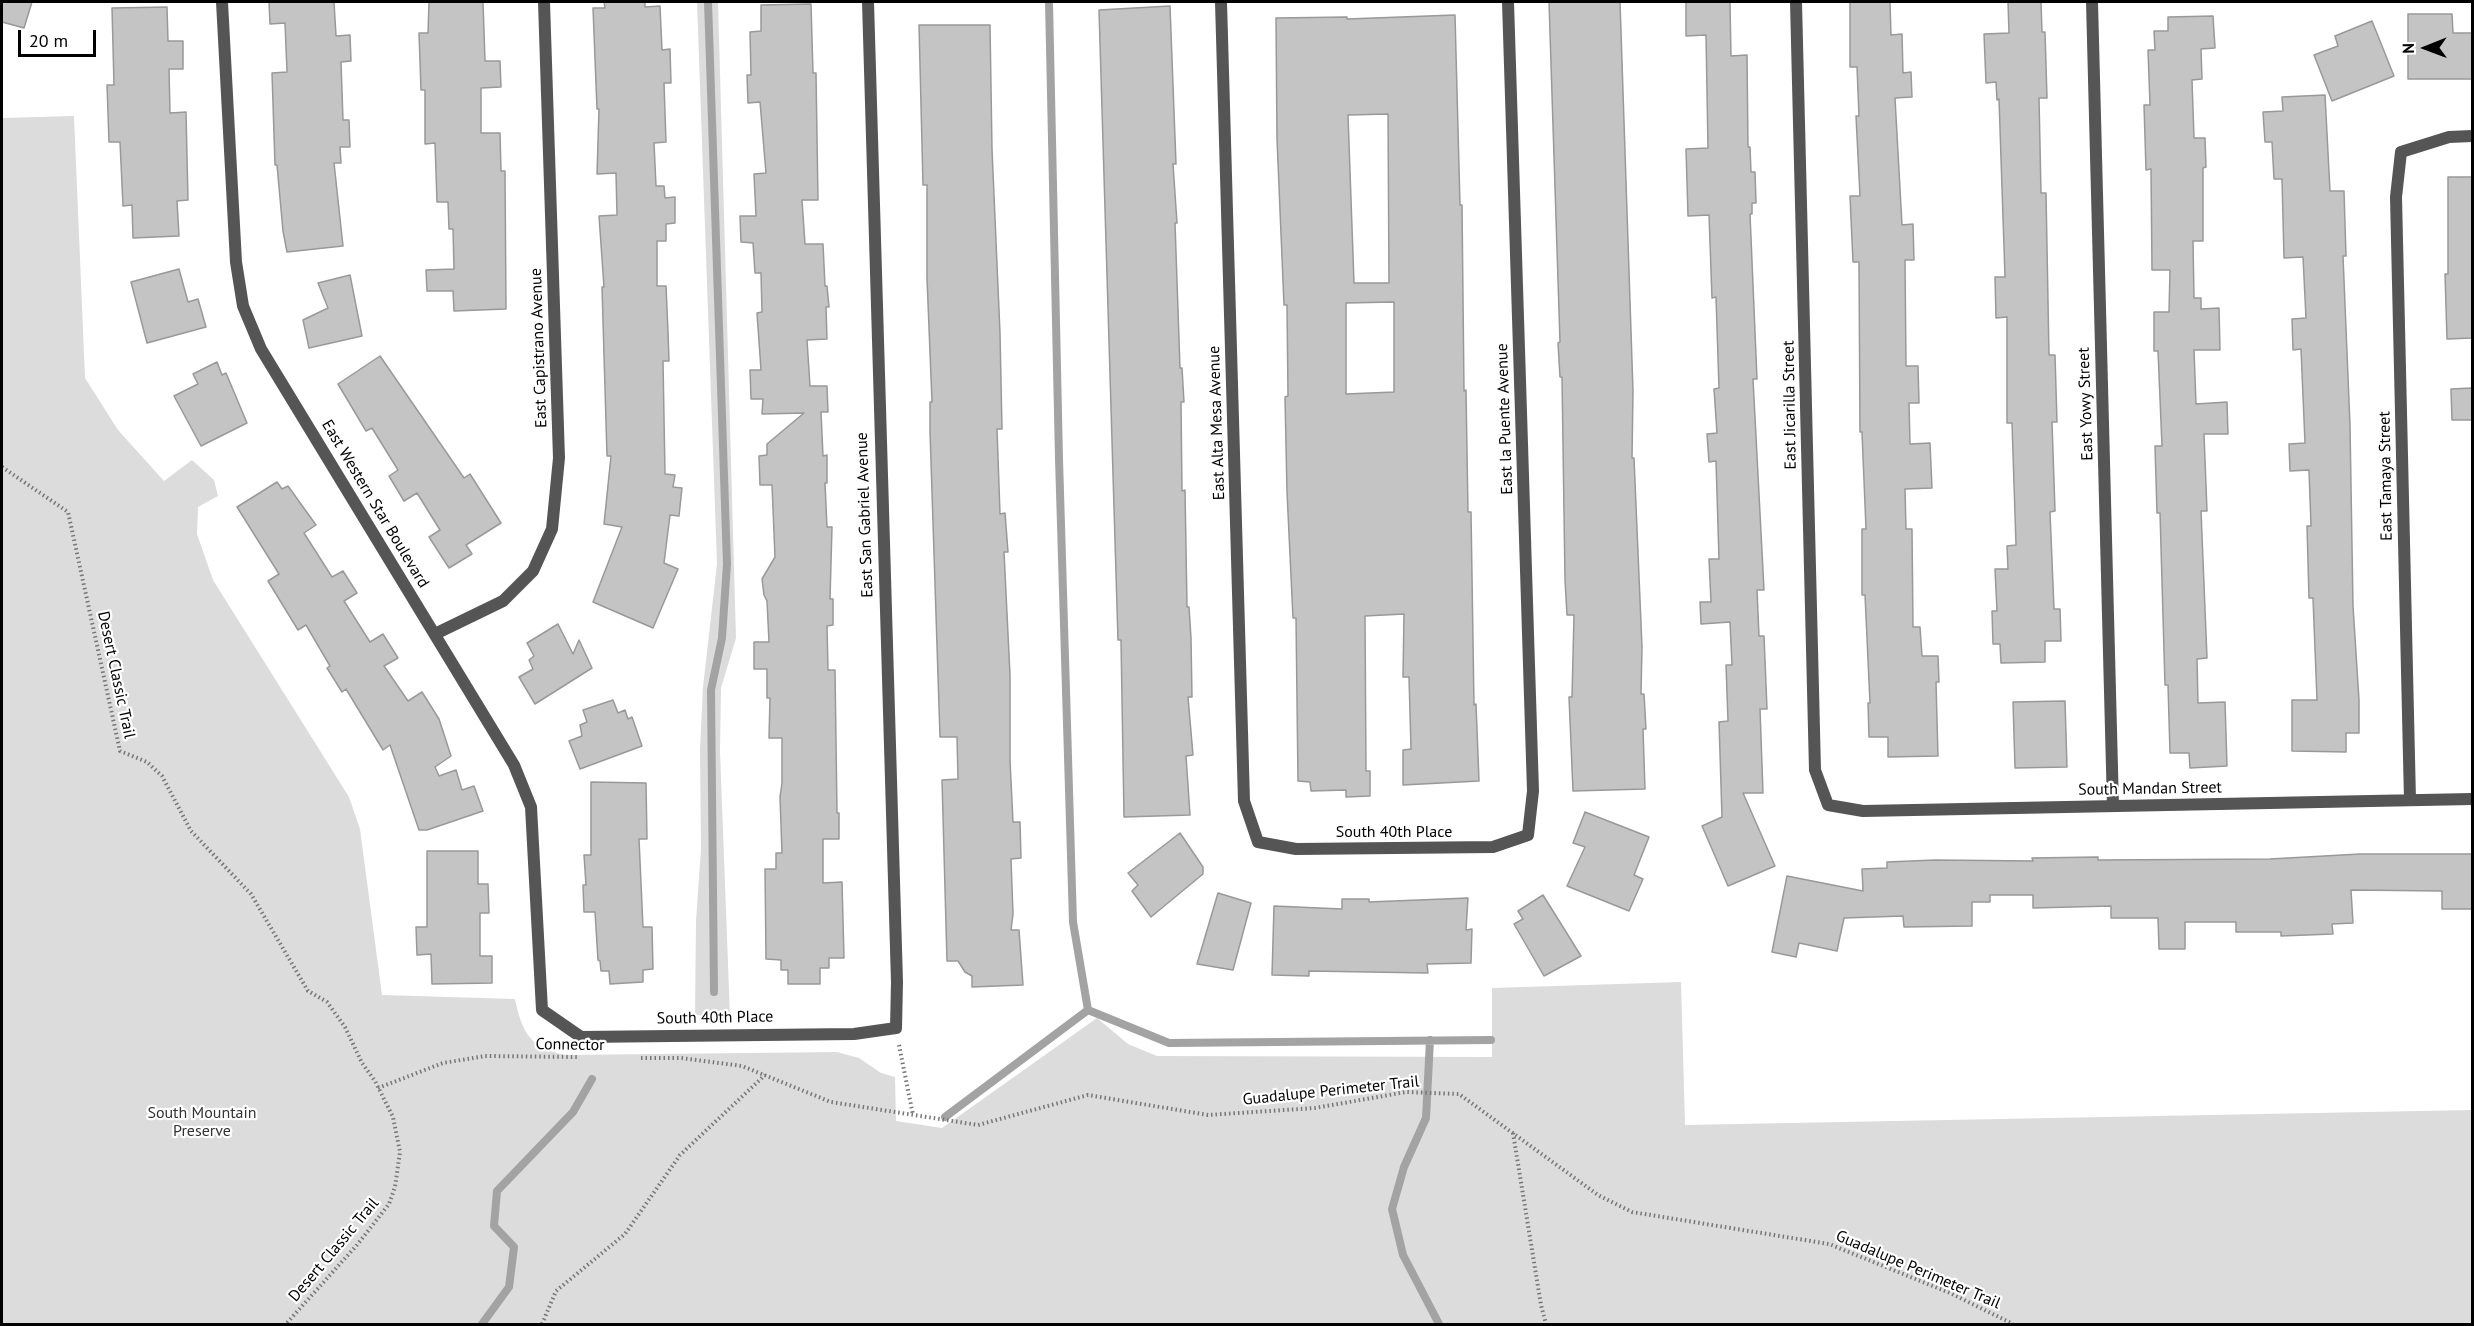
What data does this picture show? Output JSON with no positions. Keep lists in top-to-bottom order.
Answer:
{
  "streets": {
    "street": [
      "East Capistrano Avenue",
      "East Yowy Street",
      "East Jicarilla Street",
      "East la Puente Avenue",
      "East Alta Mesa Avenue",
      "East Tamaya Street",
      "East Western Star Boulevard",
      "East San Gabriel Avenue",
      "South Mandan Street",
      "South 40th Place"
    ],
    "path": ["Desert Classic Trail", "Connector", "Guadalupe Perimeter Trail"]
  },
  "crossings": [
    ["East Capistrano Avenue", "East Western Star Boulevard"],
    ["East Yowy Street", "South Mandan Street"],
    ["East Jicarilla Street", "South Mandan Street"],
    ["East la Puente Avenue", "South 40th Place"],
    ["East Alta Mesa Avenue", "South 40th Place"],
    ["East Tamaya Street", "South Mandan Street"],
    ["East Western Star Boulevard", "South 40th Place"],
    ["East San Gabriel Avenue", "South 40th Place"],
    ["Desert Classic Trail", "Connector"]
  ],
  "parks": ["South Mountain Preserve"],
  "scale_bar": "20 m",
  "north": "left"
}
